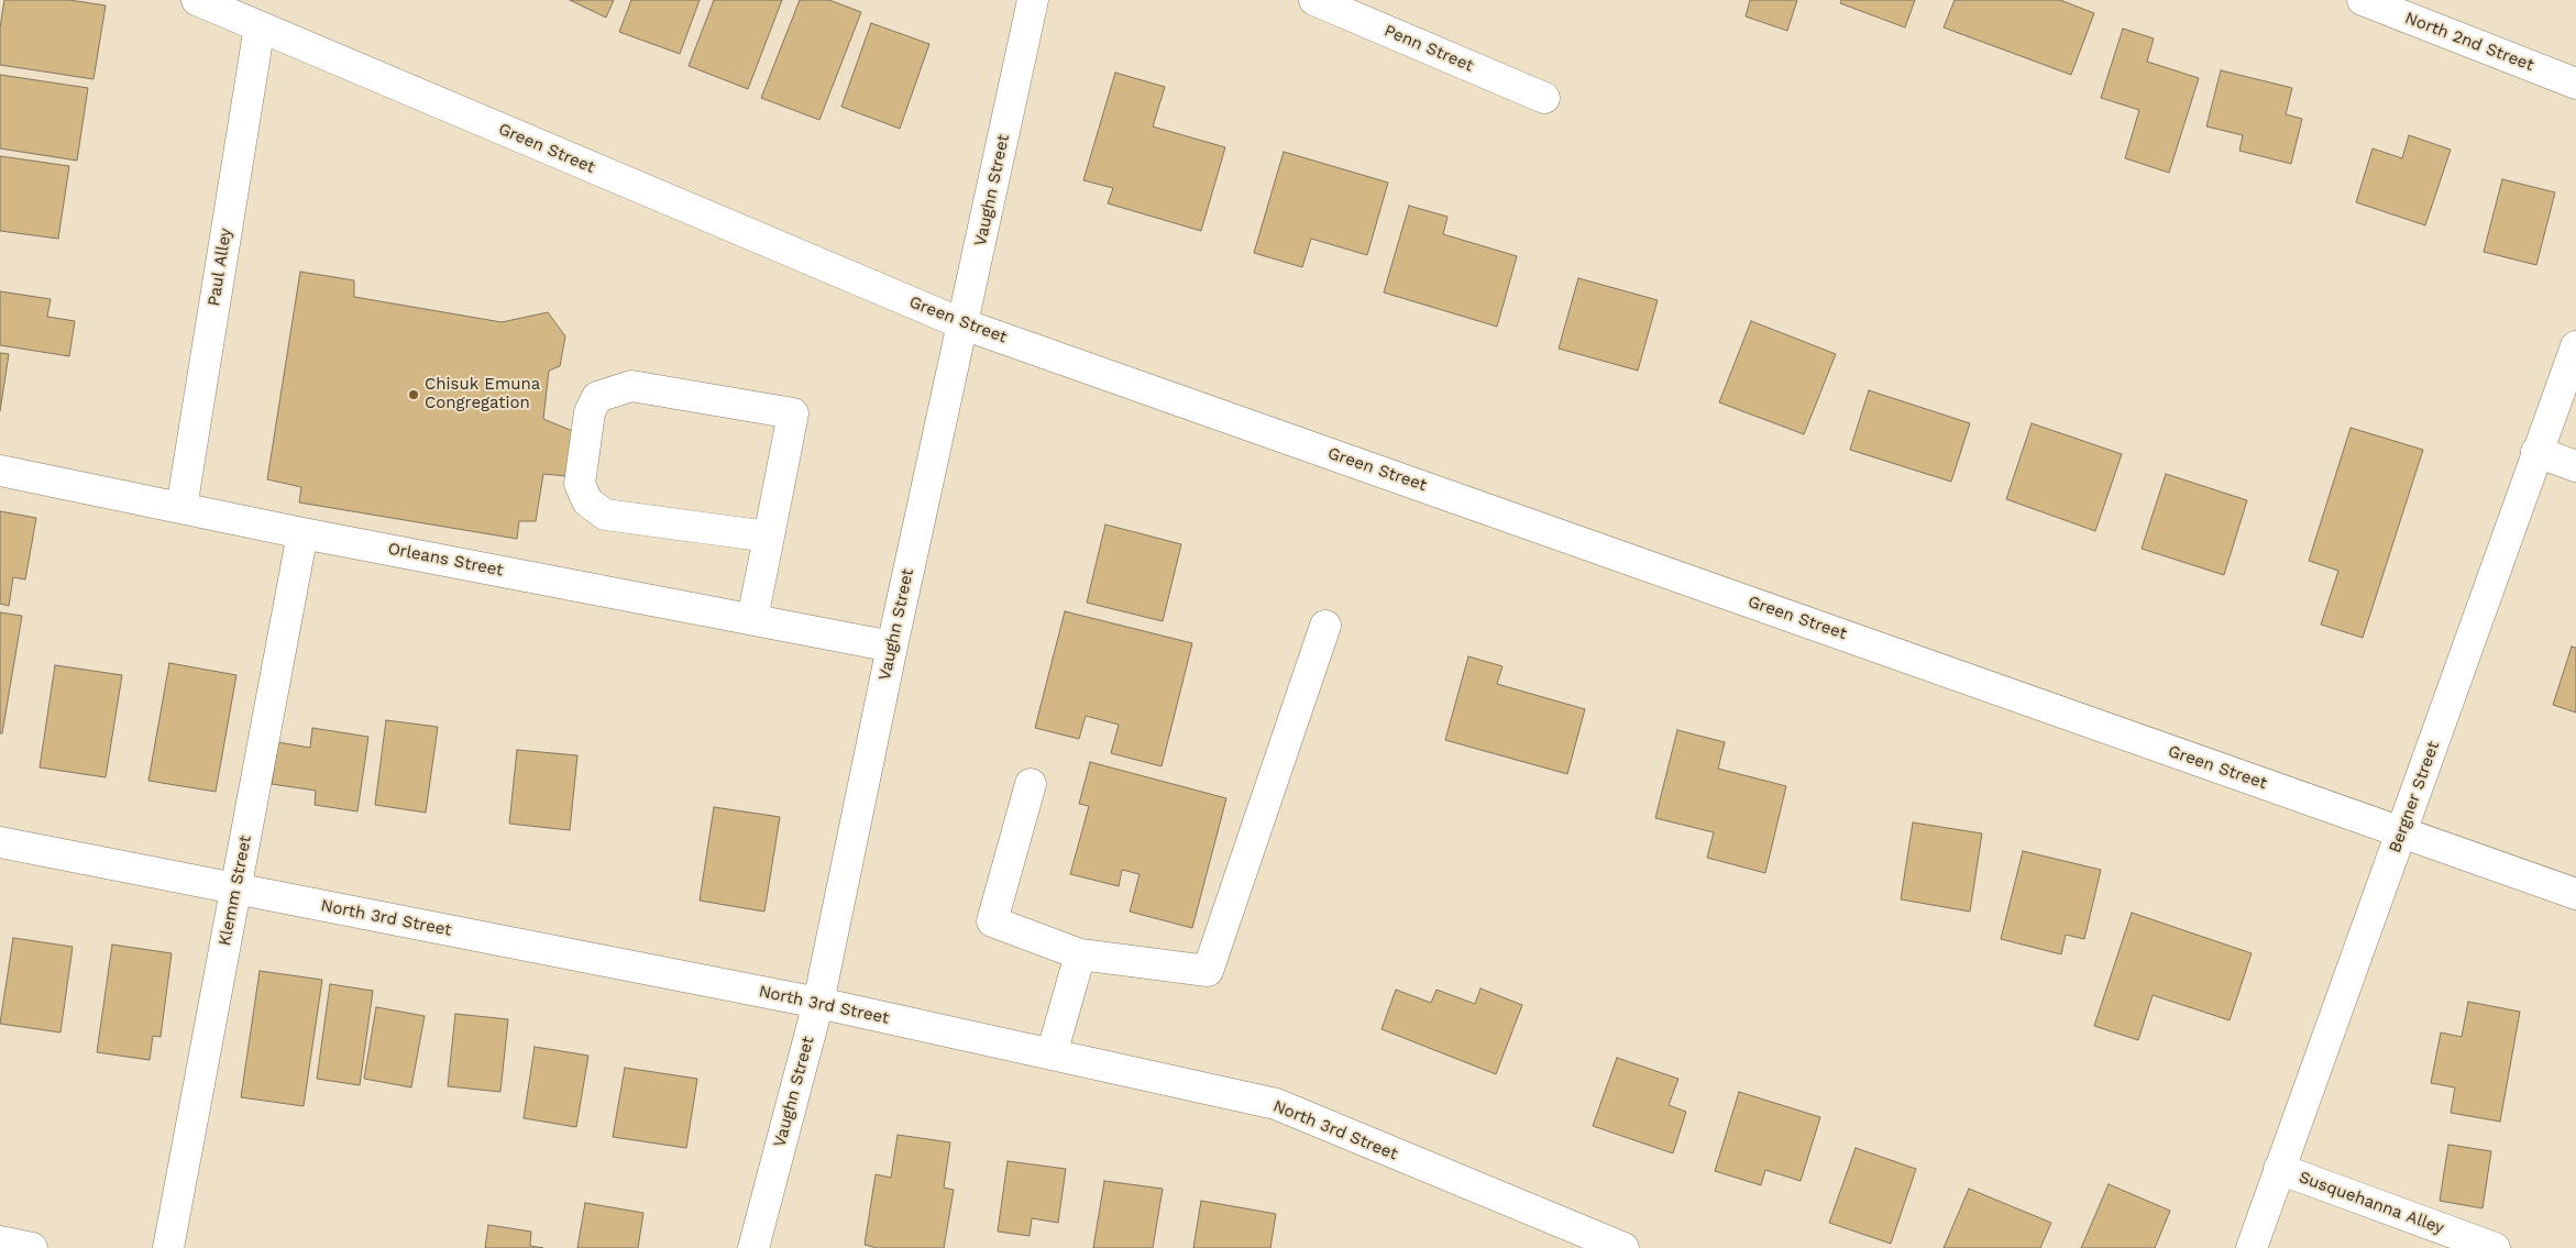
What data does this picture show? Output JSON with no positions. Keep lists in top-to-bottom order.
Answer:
{
  "streets": {
    "street": [
      "North 2nd Street",
      "Penn Street",
      "Green Street",
      "Vaughn Street",
      "Paul Alley",
      "Orleans Street",
      "Bergner Street",
      "Klemm Street",
      "North 3rd Street",
      "Susquehanna Alley"
    ]
  },
  "crossings": [
    ["Green Street", "Vaughn Street"],
    ["Green Street", "Paul Alley"],
    ["Green Street", "Bergner Street"],
    ["Vaughn Street", "Orleans Street"],
    ["Vaughn Street", "North 3rd Street"],
    ["Paul Alley", "Orleans Street"],
    ["Orleans Street", "Klemm Street"],
    ["Bergner Street", "Susquehanna Alley"],
    ["Klemm Street", "North 3rd Street"]
  ],
  "places": ["Chisuk Emuna Congregation"]
}
